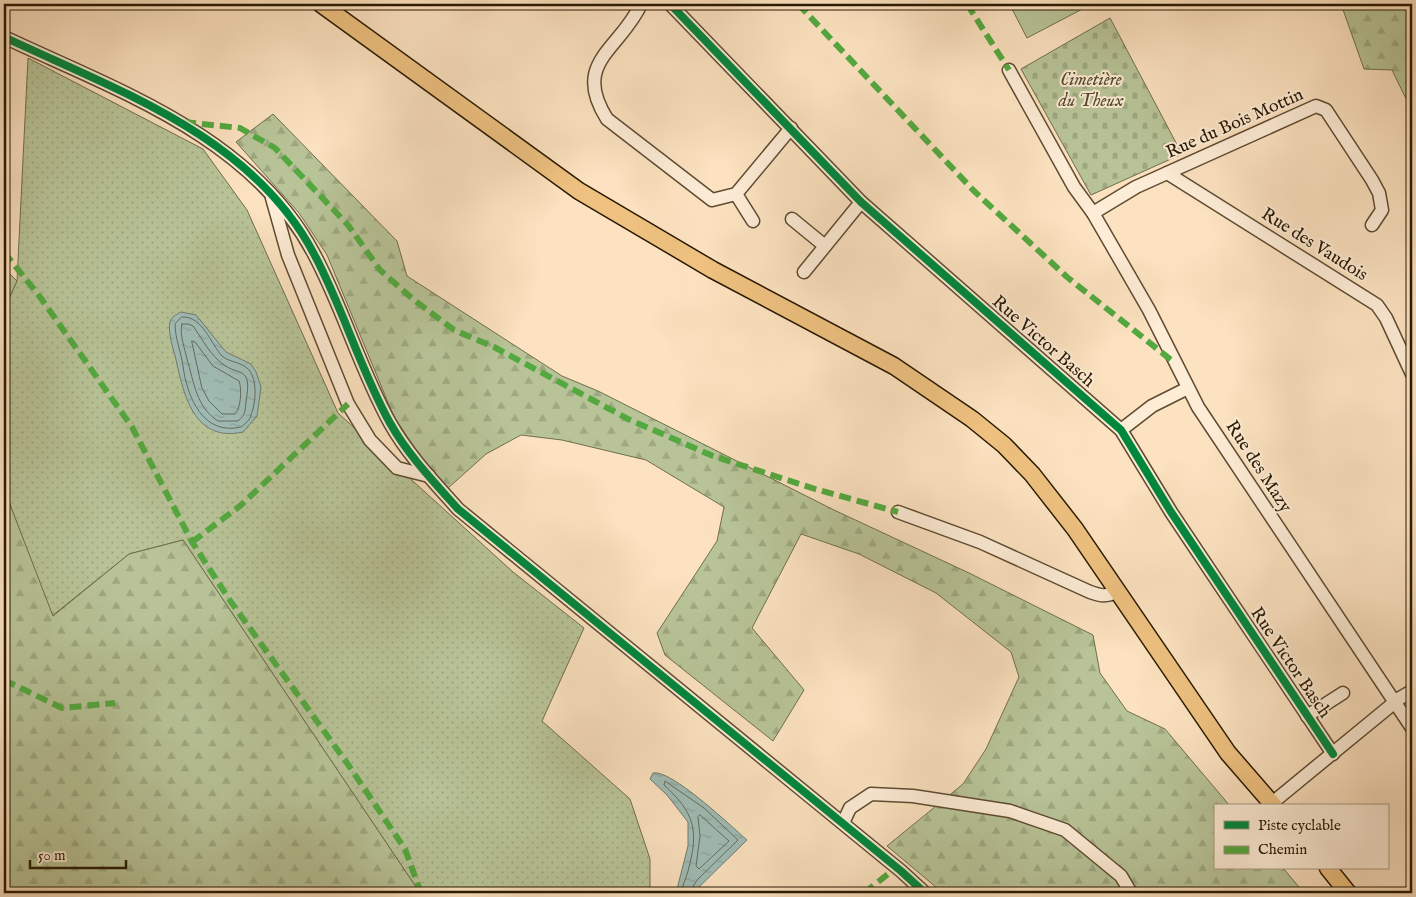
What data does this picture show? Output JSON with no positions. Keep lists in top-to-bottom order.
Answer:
{
  "streets": {
    "street": [
      "Rue du Bois Mottin",
      "Rue des Vaudois",
      "Rue Victor Basch",
      "Rue des Mazy"
    ]
  },
  "crossings": [
    ["Rue du Bois Mottin", "Rue des Vaudois"],
    ["Rue du Bois Mottin", "Rue des Mazy"]
  ],
  "parks": ["Cimetière du Theux"],
  "legend": ["Piste cyclable", "Chemin"],
  "scale_bar": "50 m"
}
